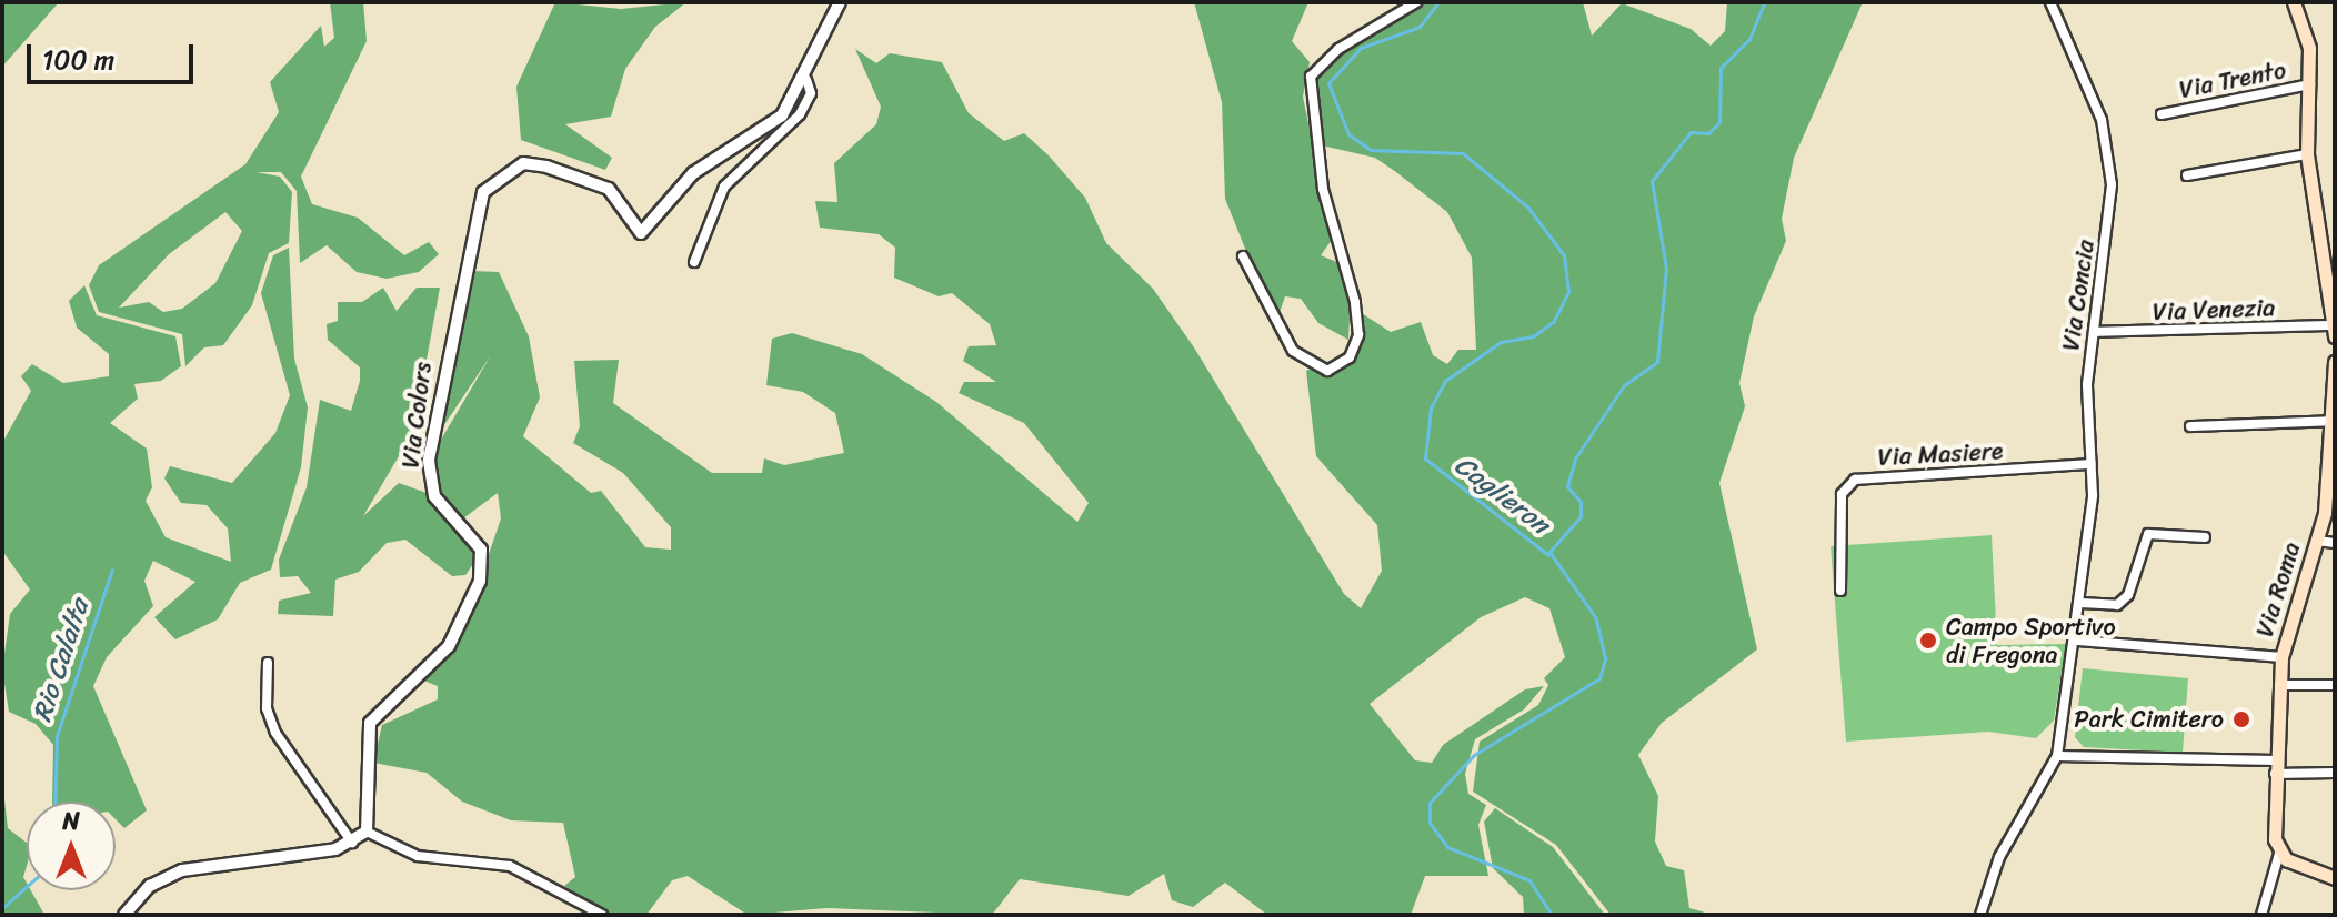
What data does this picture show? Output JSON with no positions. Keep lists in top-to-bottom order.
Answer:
{
  "streets": {
    "main road": ["Via Roma"],
    "street": [
      "Via Trento",
      "Via Concia",
      "Via Venezia",
      "Via Colors",
      "Via Masiere"
    ]
  },
  "crossings": [
    ["Via Concia", "Via Venezia"],
    ["Via Concia", "Via Masiere"]
  ],
  "water": ["Caglieron", "Rio Calalta"],
  "places": ["Campo Sportivo di Fregona", "Park Cimitero"],
  "scale_bar": "100 m",
  "north": "top"
}
